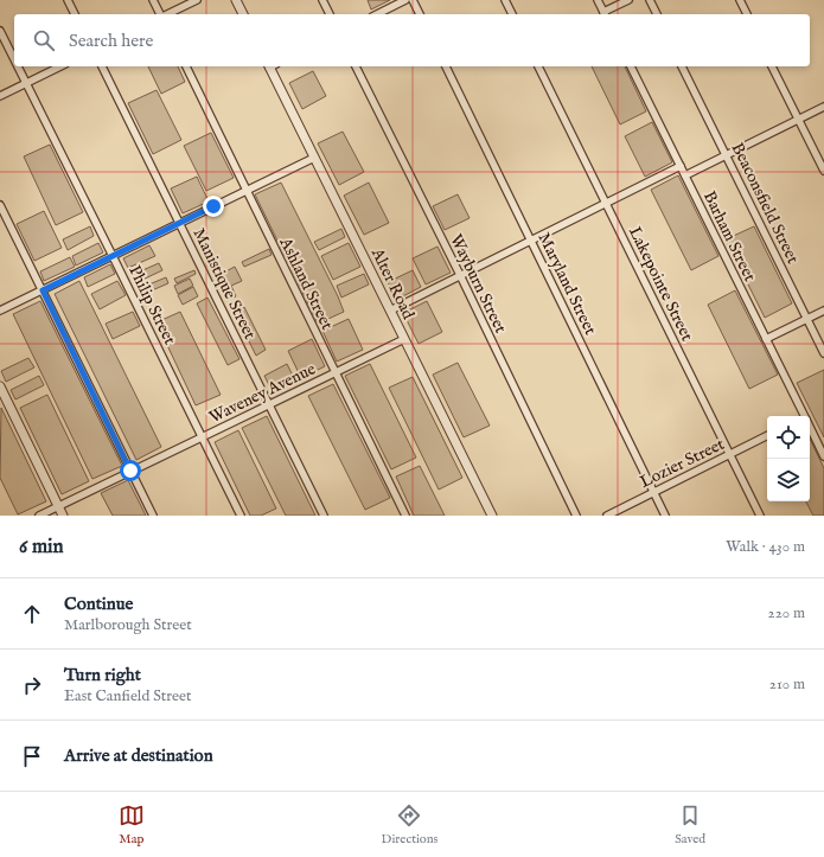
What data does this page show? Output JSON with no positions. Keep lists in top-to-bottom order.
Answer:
{
  "streets": {
    "street": [
      "Beaconsfield Street",
      "Barham Street",
      "Manistique Street",
      "Ashland Street",
      "Alter Road",
      "Wayburn Street",
      "Maryland Street",
      "Lakepointe Street",
      "Philip Street",
      "Waveney Avenue",
      "Lozier Street"
    ]
  },
  "crossings": [
    ["Manistique Street", "Waveney Avenue"],
    ["Ashland Street", "Waveney Avenue"],
    ["Alter Road", "Waveney Avenue"],
    ["Maryland Street", "Lozier Street"],
    ["Lakepointe Street", "Lozier Street"],
    ["Philip Street", "Waveney Avenue"]
  ],
  "page": {
    "search": "Search here",
    "heading": ["6 min", "Walk · 430 m"],
    "list": [
      ["Continue", "Marlborough Street", "220 m"],
      ["Turn right", "East Canfield Street", "210 m"],
      "Arrive at destination"
    ],
    "nav": ["Map", "Directions", "Saved"]
  }
}
